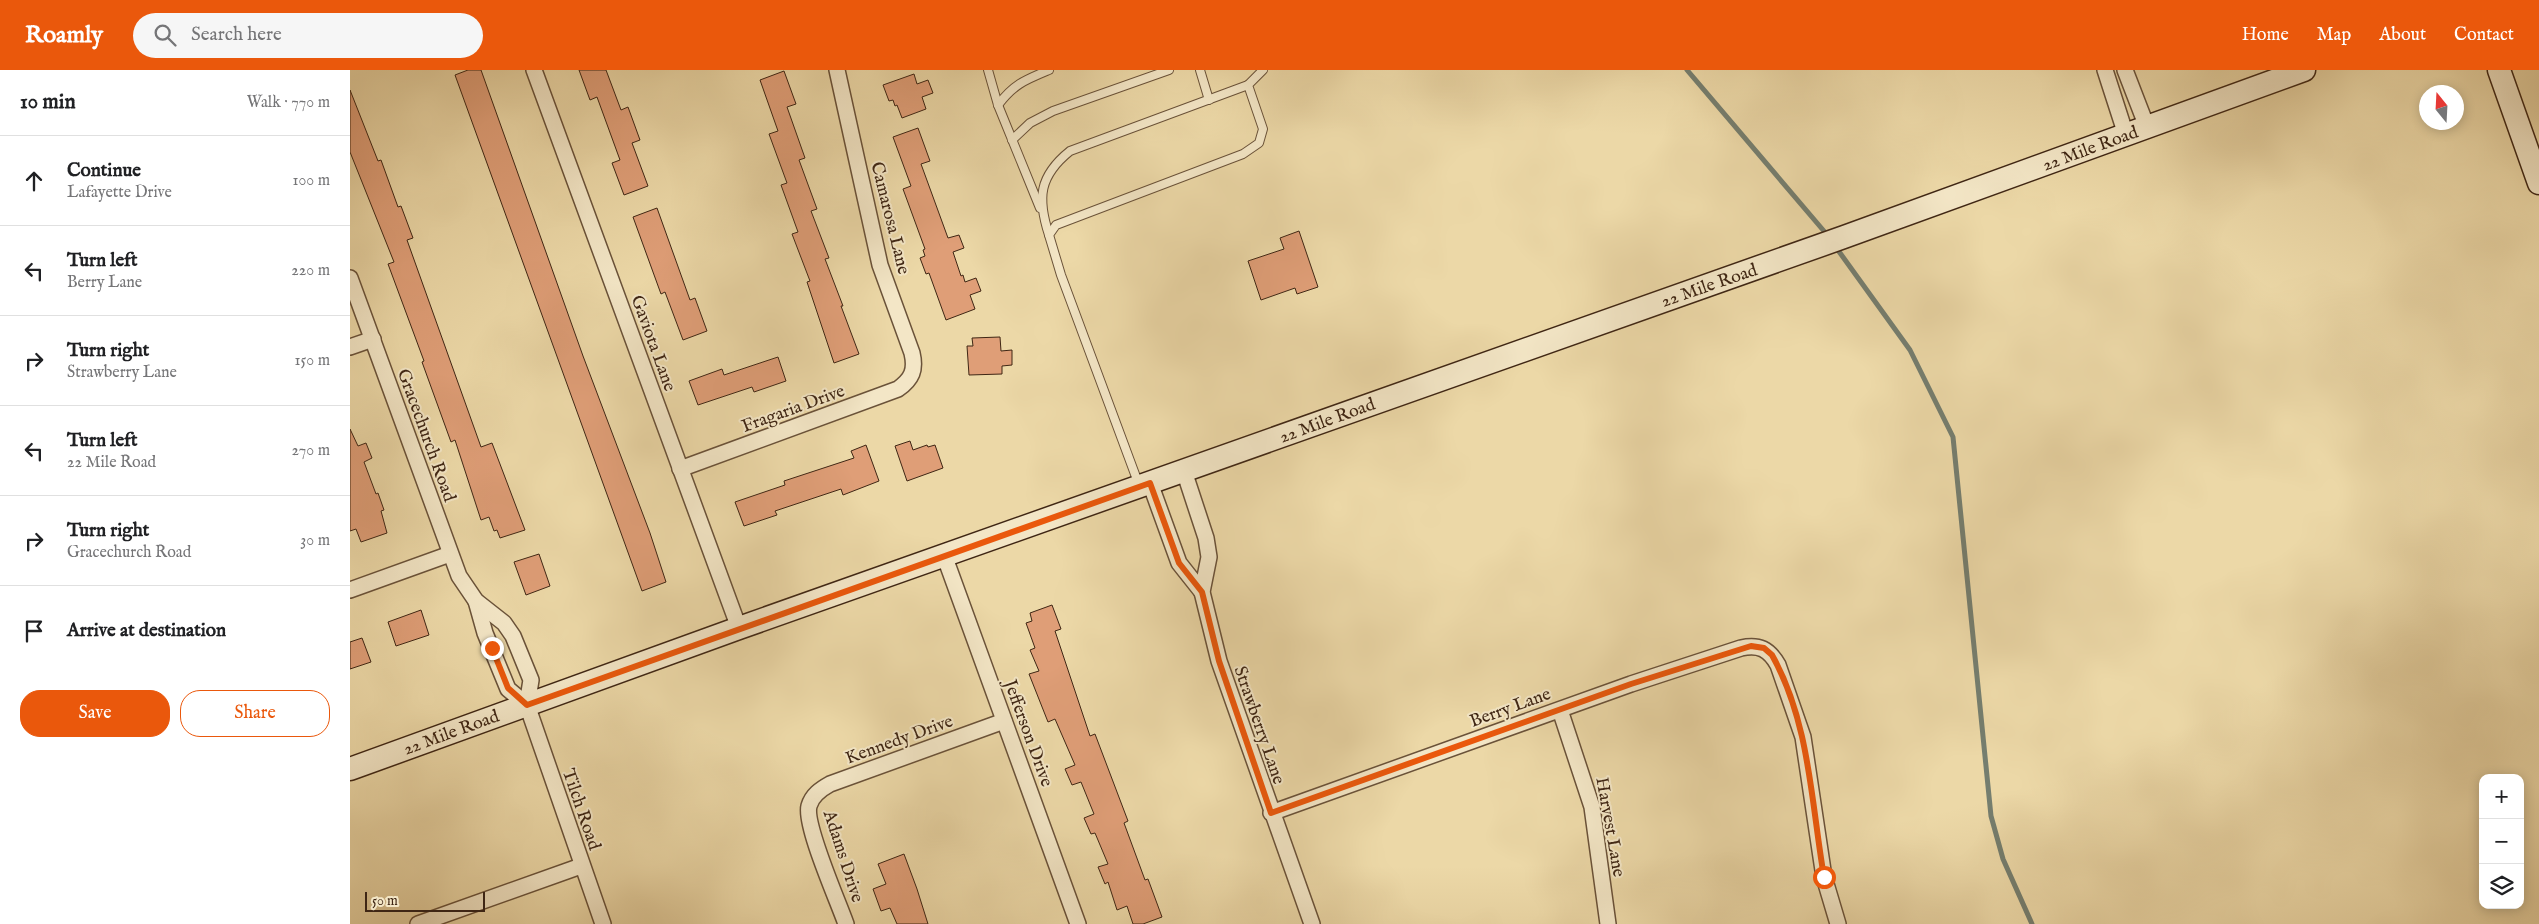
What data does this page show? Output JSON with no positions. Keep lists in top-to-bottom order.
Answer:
{
  "streets": {
    "street": [
      "22 Mile Road",
      "Camarosa Lane",
      "Gaviota Lane",
      "Fragaria Drive",
      "Gracechurch Road",
      "Berry Lane",
      "Strawberry Lane",
      "Jefferson Drive",
      "Kennedy Drive",
      "Tilch Road",
      "Harvest Lane",
      "Adams Drive"
    ]
  },
  "crossings": [
    ["22 Mile Road", "Gaviota Lane"],
    ["22 Mile Road", "Gracechurch Road"],
    ["22 Mile Road", "Strawberry Lane"],
    ["22 Mile Road", "Jefferson Drive"],
    ["22 Mile Road", "Tilch Road"],
    ["Camarosa Lane", "Fragaria Drive"],
    ["Gaviota Lane", "Fragaria Drive"],
    ["Gracechurch Road", "Tilch Road"],
    ["Berry Lane", "Strawberry Lane"],
    ["Berry Lane", "Harvest Lane"],
    ["Jefferson Drive", "Kennedy Drive"],
    ["Kennedy Drive", "Adams Drive"]
  ],
  "scale_bar": "50 m",
  "north": "top",
  "page": {
    "header": "Roamly",
    "search": "Search here",
    "nav": [
      "Home",
      "Map",
      "About",
      "Contact"
    ],
    "heading": ["10 min", "Walk · 770 m"],
    "list": [
      ["Continue", "Lafayette Drive", "100 m"],
      ["Turn left", "Berry Lane", "220 m"],
      ["Turn right", "Strawberry Lane", "150 m"],
      ["Turn left", "22 Mile Road", "270 m"],
      ["Turn right", "Gracechurch Road", "30 m"],
      "Arrive at destination"
    ],
    "buttons": ["Save", "Share"],
    "map_buttons": ["+", "−"],
    "scale": "50 m"
  }
}
